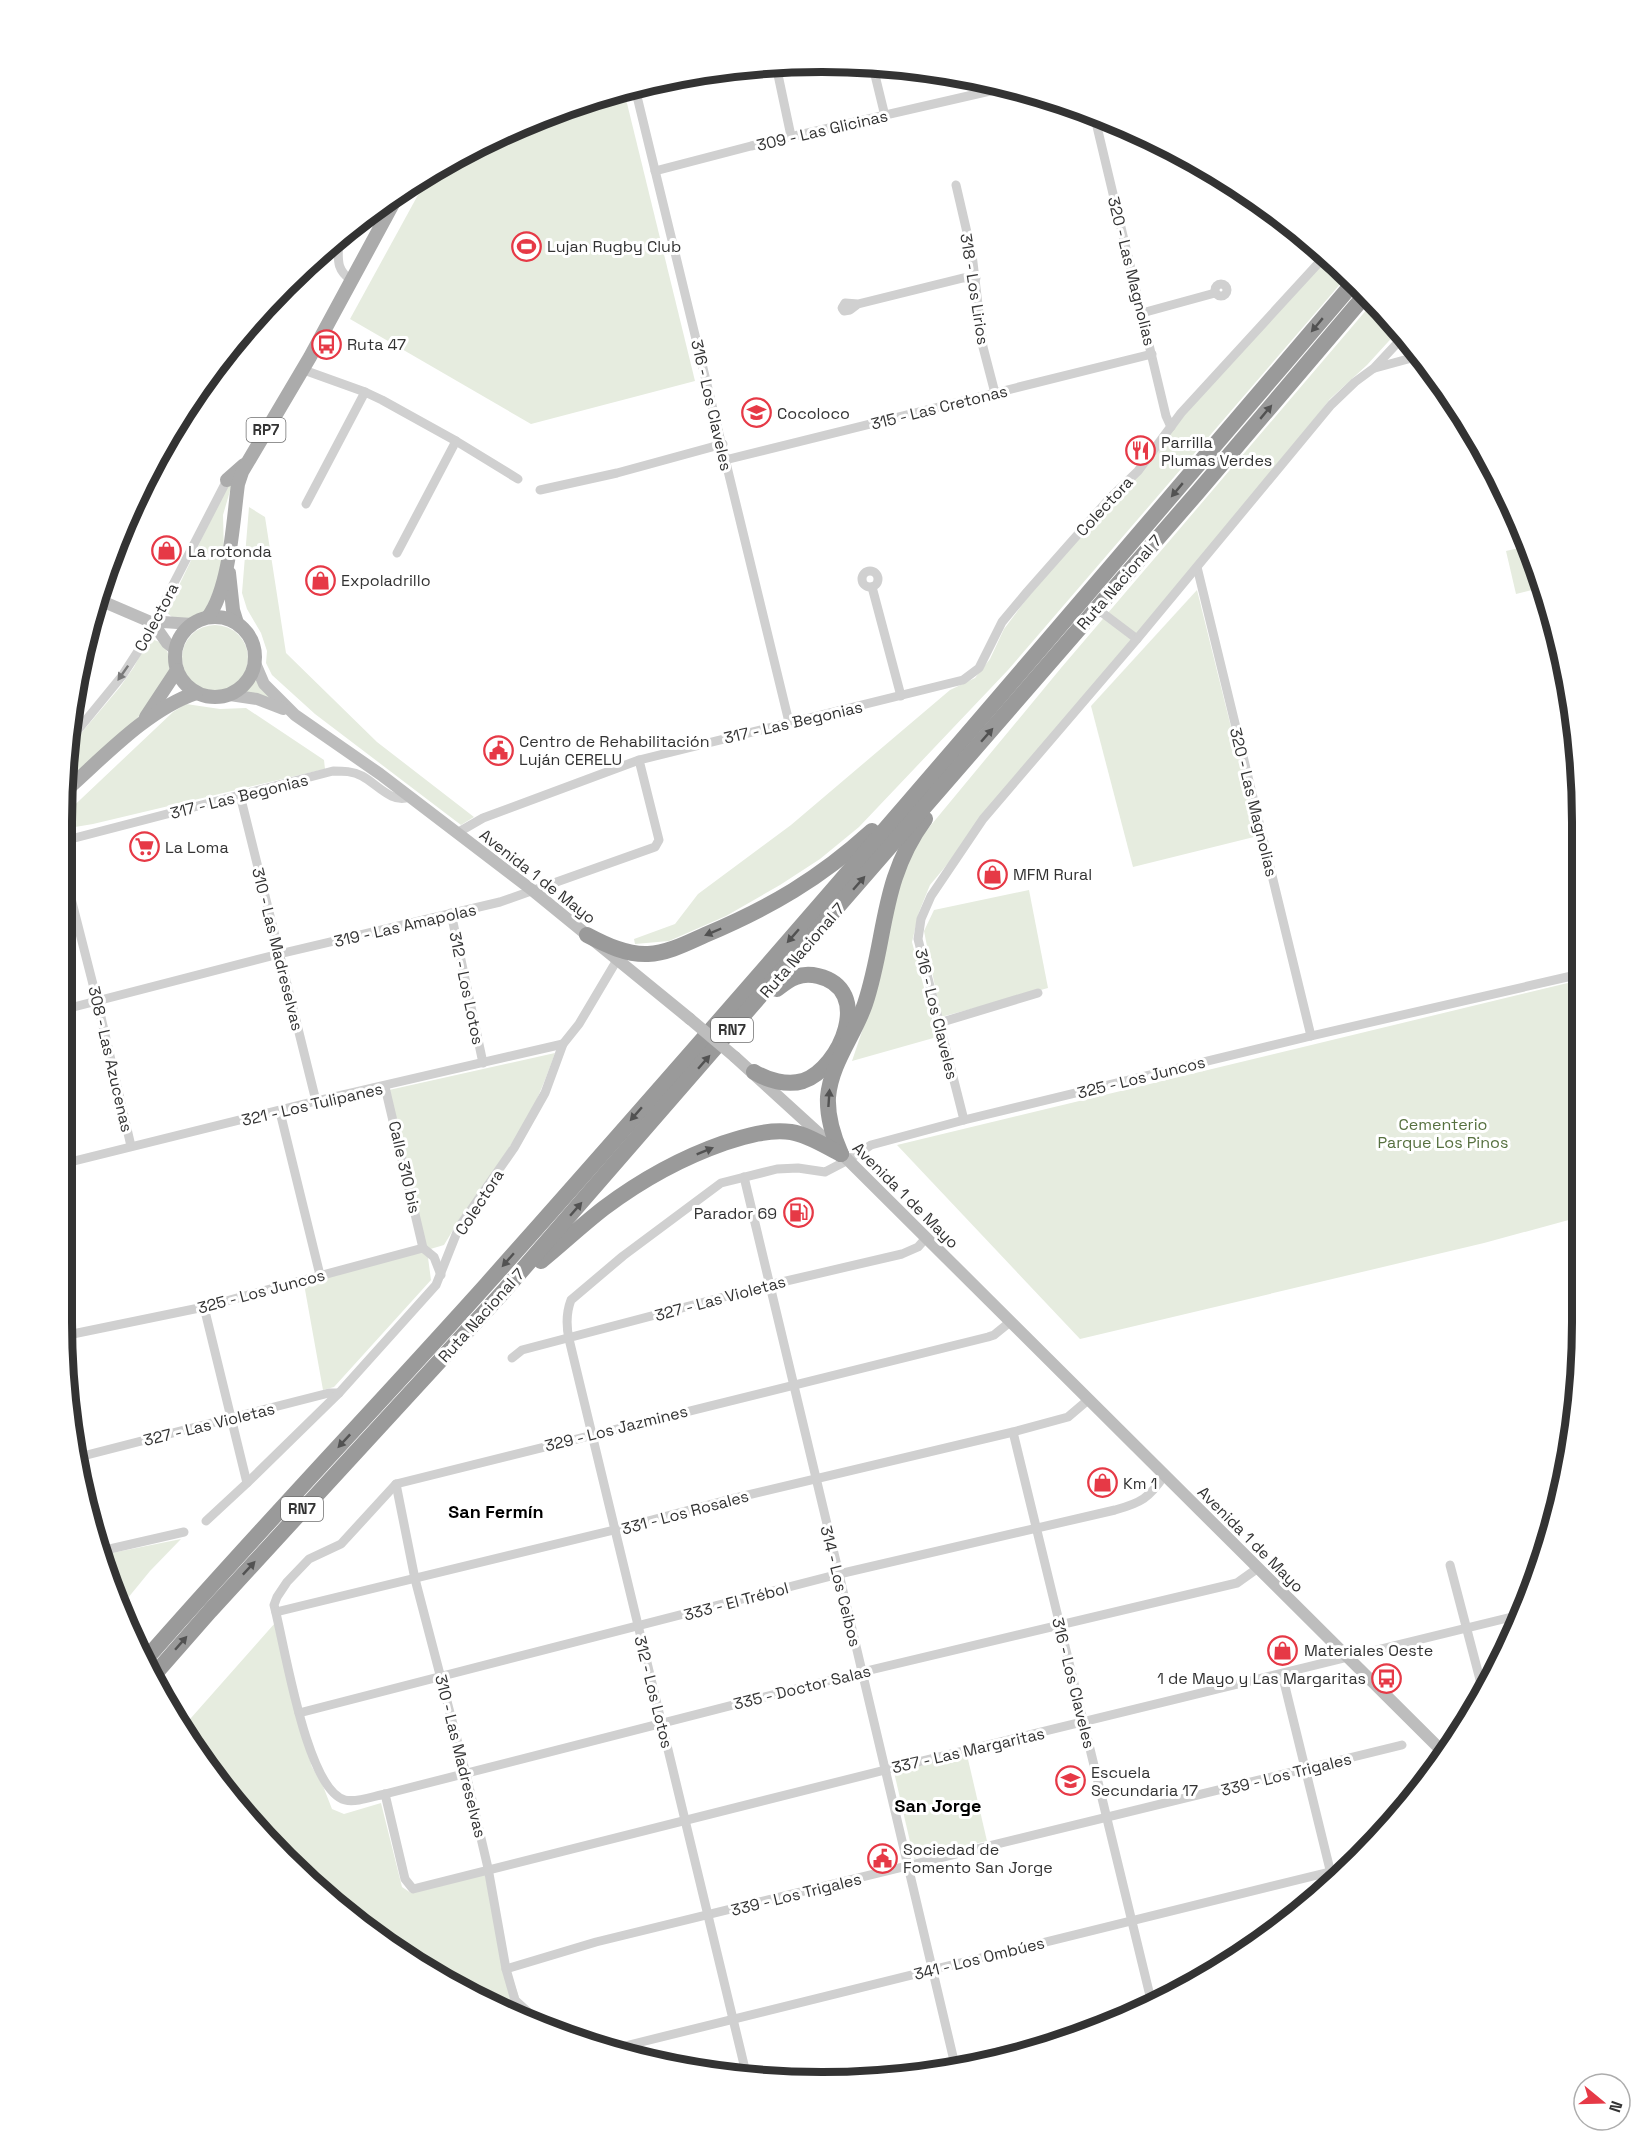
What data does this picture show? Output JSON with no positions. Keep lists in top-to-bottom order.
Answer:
{
  "streets": {
    "highway": ["Ruta Nacional 7", "RN7"],
    "main road": ["RP7", "Avenida 1 de Mayo"],
    "street": [
      "309 - Las Glicinas",
      "320 - Las Magnolias",
      "318 - Los Lirios",
      "316 - Los Claveles",
      "315 - Las Cretonas",
      "Colectora",
      "317 - Las Begonias",
      "319 - Las Amapolas",
      "310 - Las Madreselvas",
      "312 - Los Lotos",
      "308 - Las Azucenas",
      "325 - Los Juncos",
      "321 - Los Tulipanes",
      "Calle 310 bis",
      "327 - Las Violetas",
      "329 - Los Jazmines",
      "331 - Los Rosales",
      "314 - Los Ceibos",
      "333 - El Trébol",
      "335 - Doctor Salas",
      "337 - Las Margaritas",
      "339 - Los Trigales",
      "341 - Los Ombúes"
    ]
  },
  "crossings": [
    ["309 - Las Glicinas", "316 - Los Claveles"],
    ["320 - Las Magnolias", "315 - Las Cretonas"],
    ["320 - Las Magnolias", "Colectora"],
    ["320 - Las Magnolias", "325 - Los Juncos"],
    ["318 - Los Lirios", "315 - Las Cretonas"],
    ["316 - Los Claveles", "315 - Las Cretonas"],
    ["316 - Los Claveles", "317 - Las Begonias"],
    ["316 - Los Claveles", "325 - Los Juncos"],
    ["316 - Los Claveles", "331 - Los Rosales"],
    ["316 - Los Claveles", "333 - El Trébol"],
    ["316 - Los Claveles", "335 - Doctor Salas"],
    ["316 - Los Claveles", "337 - Las Margaritas"],
    ["316 - Los Claveles", "339 - Los Trigales"],
    ["316 - Los Claveles", "341 - Los Ombúes"],
    ["RP7", "Avenida 1 de Mayo"],
    ["Colectora", "317 - Las Begonias"],
    ["Colectora", "Avenida 1 de Mayo"],
    ["Colectora", "321 - Los Tulipanes"],
    ["Colectora", "327 - Las Violetas"],
    ["317 - Las Begonias", "Avenida 1 de Mayo"],
    ["317 - Las Begonias", "319 - Las Amapolas"],
    ["317 - Las Begonias", "310 - Las Madreselvas"],
    ["Avenida 1 de Mayo", "319 - Las Amapolas"],
    ["Avenida 1 de Mayo", "325 - Los Juncos"],
    ["Avenida 1 de Mayo", "327 - Las Violetas"],
    ["Avenida 1 de Mayo", "329 - Los Jazmines"],
    ["Avenida 1 de Mayo", "331 - Los Rosales"],
    ["Avenida 1 de Mayo", "333 - El Trébol"],
    ["Avenida 1 de Mayo", "335 - Doctor Salas"],
    ["Avenida 1 de Mayo", "337 - Las Margaritas"],
    ["319 - Las Amapolas", "310 - Las Madreselvas"],
    ["319 - Las Amapolas", "312 - Los Lotos"],
    ["319 - Las Amapolas", "308 - Las Azucenas"],
    ["310 - Las Madreselvas", "321 - Los Tulipanes"],
    ["310 - Las Madreselvas", "329 - Los Jazmines"],
    ["310 - Las Madreselvas", "331 - Los Rosales"],
    ["310 - Las Madreselvas", "333 - El Trébol"],
    ["310 - Las Madreselvas", "335 - Doctor Salas"],
    ["310 - Las Madreselvas", "337 - Las Margaritas"],
    ["310 - Las Madreselvas", "339 - Los Trigales"],
    ["312 - Los Lotos", "325 - Los Juncos"],
    ["312 - Los Lotos", "321 - Los Tulipanes"],
    ["312 - Los Lotos", "327 - Las Violetas"],
    ["312 - Los Lotos", "329 - Los Jazmines"],
    ["312 - Los Lotos", "331 - Los Rosales"],
    ["312 - Los Lotos", "333 - El Trébol"],
    ["312 - Los Lotos", "335 - Doctor Salas"],
    ["312 - Los Lotos", "337 - Las Margaritas"],
    ["312 - Los Lotos", "339 - Los Trigales"],
    ["312 - Los Lotos", "341 - Los Ombúes"],
    ["308 - Las Azucenas", "321 - Los Tulipanes"],
    ["325 - Los Juncos", "Calle 310 bis"],
    ["325 - Los Juncos", "314 - Los Ceibos"],
    ["321 - Los Tulipanes", "Calle 310 bis"],
    ["327 - Las Violetas", "314 - Los Ceibos"],
    ["329 - Los Jazmines", "314 - Los Ceibos"],
    ["331 - Los Rosales", "314 - Los Ceibos"],
    ["314 - Los Ceibos", "333 - El Trébol"],
    ["314 - Los Ceibos", "335 - Doctor Salas"],
    ["314 - Los Ceibos", "337 - Las Margaritas"],
    ["314 - Los Ceibos", "339 - Los Trigales"],
    ["314 - Los Ceibos", "341 - Los Ombúes"],
    ["333 - El Trébol", "335 - Doctor Salas"],
    ["335 - Doctor Salas", "337 - Las Margaritas"]
  ],
  "districts": ["San Fermín", "San Jorge"],
  "parks": ["Cementerio Parque Los Pinos"],
  "places": {
    "sports": ["Lujan Rugby Club"],
    "bus stop": ["Ruta 47", "1 de Mayo y Las Margaritas"],
    "school or university": ["Cocoloco", "Escuela Secundaria 17"],
    "restaurant": ["Parrilla Plumas Verdes"],
    "shop": [
      "La rotonda",
      "Expoladrillo",
      "MFM Rural",
      "Km 1",
      "Materiales Oeste"
    ],
    "public building": ["Centro de Rehabilitación Luján CERELU", "Sociedad de Fomento San Jorge"],
    "supermarket": ["La Loma"],
    "fuel station": ["Parador 69"]
  },
  "north": "right"
}
